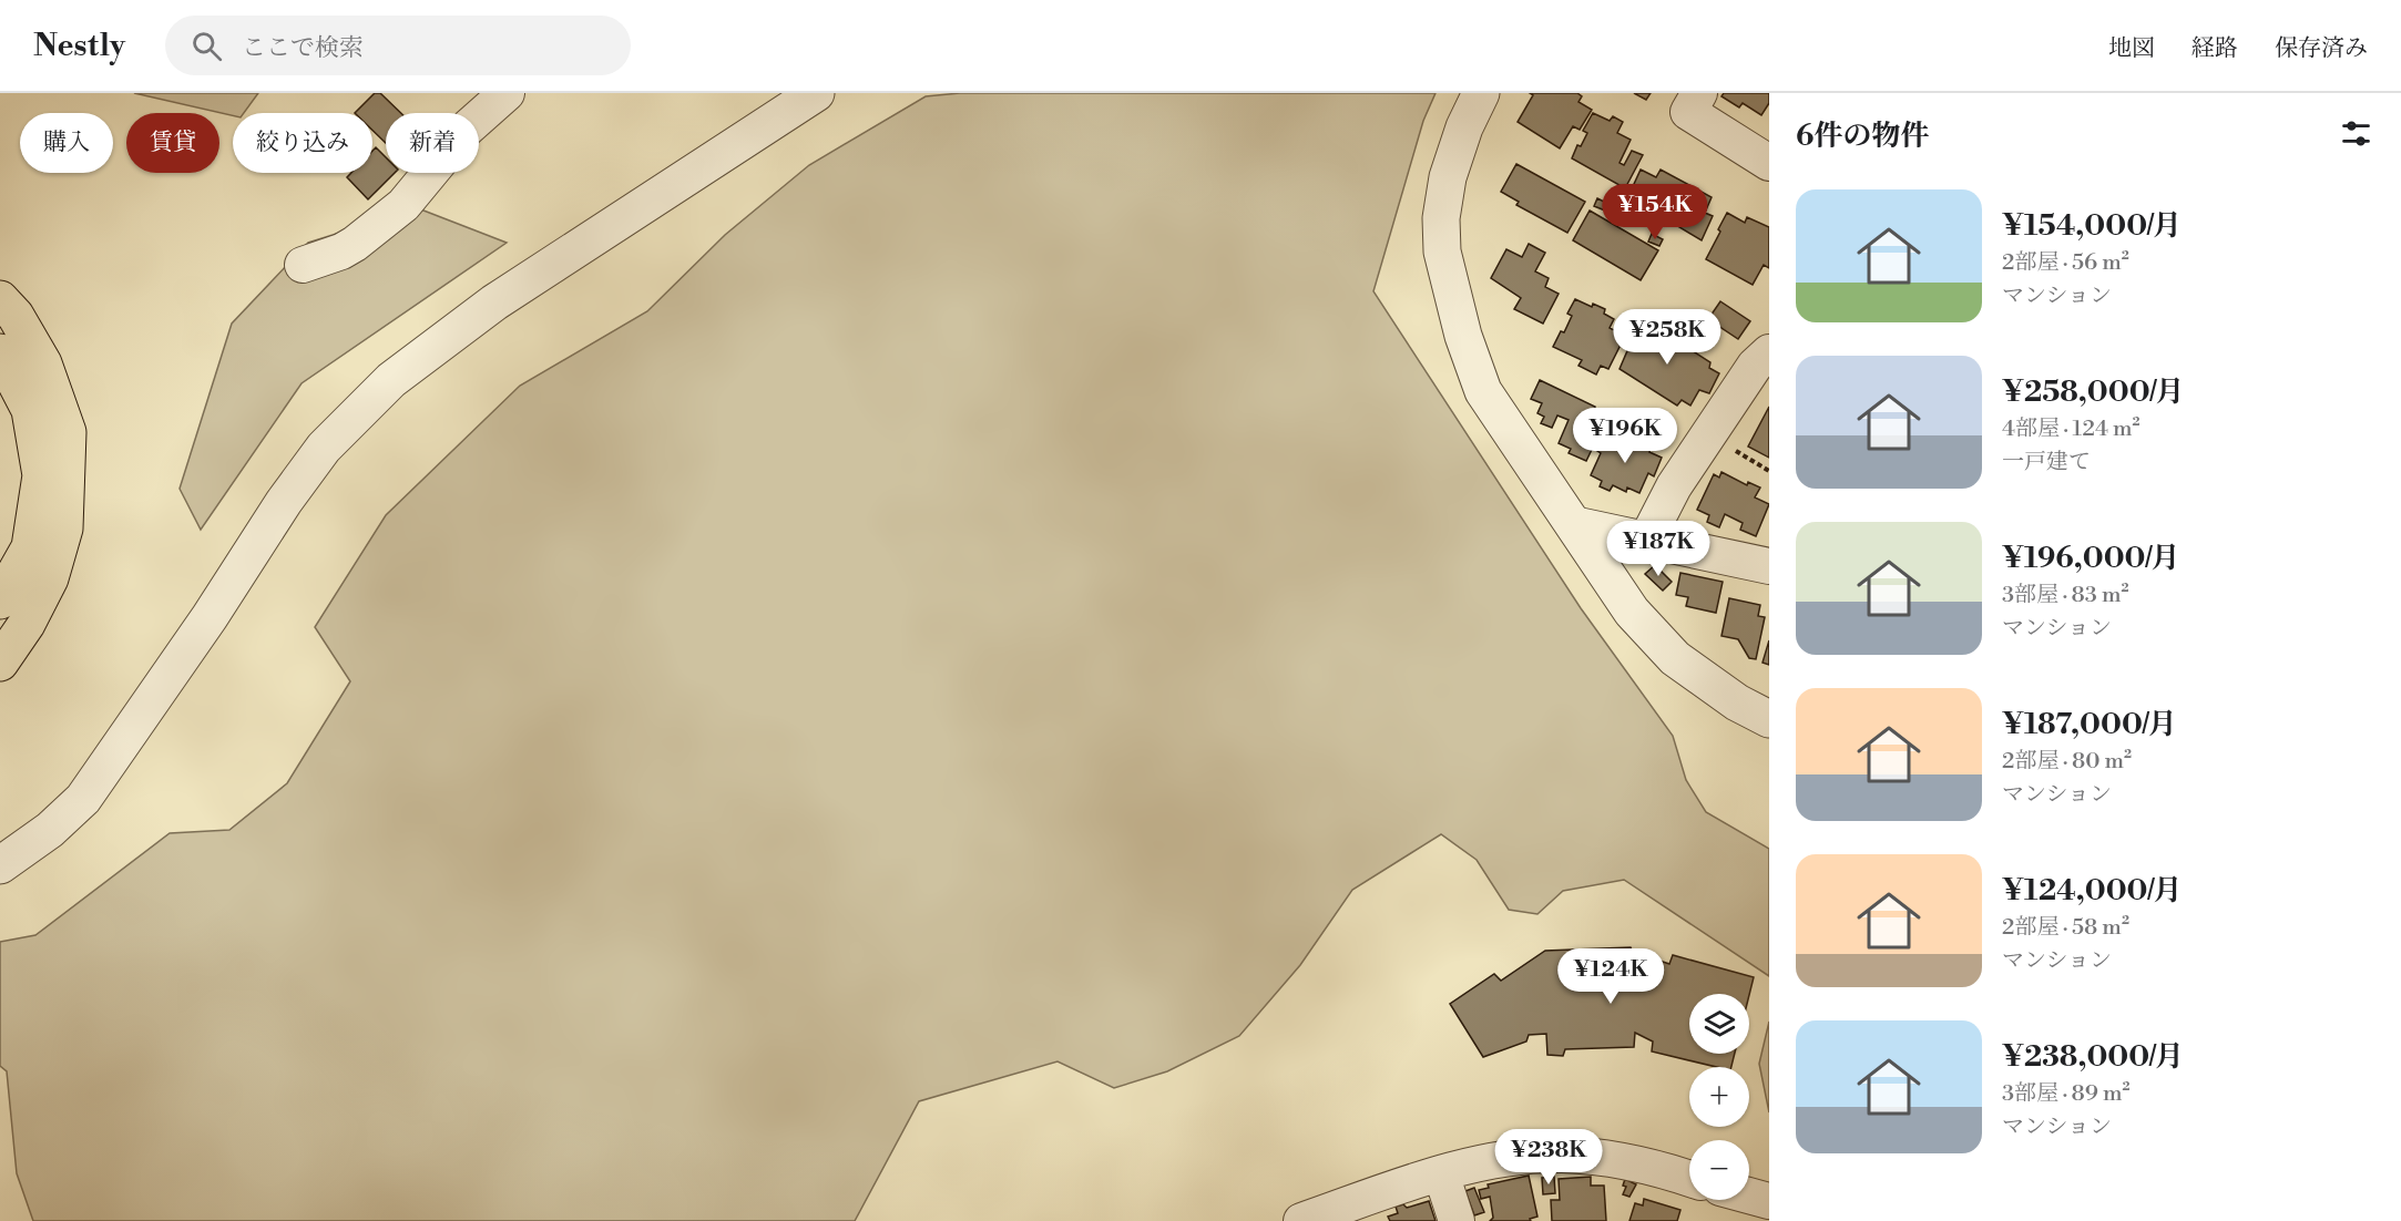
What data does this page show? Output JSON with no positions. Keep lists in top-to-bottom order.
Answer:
{
  "page": {
    "header": "Nestly",
    "search": "ここで検索",
    "nav": ["地図", "経路", "保存済み"],
    "heading": "6件の物件",
    "chip": [
      "購入",
      "賃貸",
      "絞り込み",
      "新着"
    ],
    "list": [
      {
        "name": "¥154,000/月",
        "note": "2部屋 · 56 m² · マンション"
      },
      {
        "name": "¥258,000/月",
        "note": "4部屋 · 124 m² · 一戸建て"
      },
      {
        "name": "¥196,000/月",
        "note": "3部屋 · 83 m² · マンション"
      },
      {
        "name": "¥187,000/月",
        "note": "2部屋 · 80 m² · マンション"
      },
      {
        "name": "¥124,000/月",
        "note": "2部屋 · 58 m² · マンション"
      },
      {
        "name": "¥238,000/月",
        "note": "3部屋 · 89 m² · マンション"
      }
    ],
    "price": [
      "¥154K",
      "¥258K",
      "¥196K",
      "¥187K",
      "¥124K",
      "¥238K"
    ],
    "map_buttons": ["+", "−"]
  }
}
